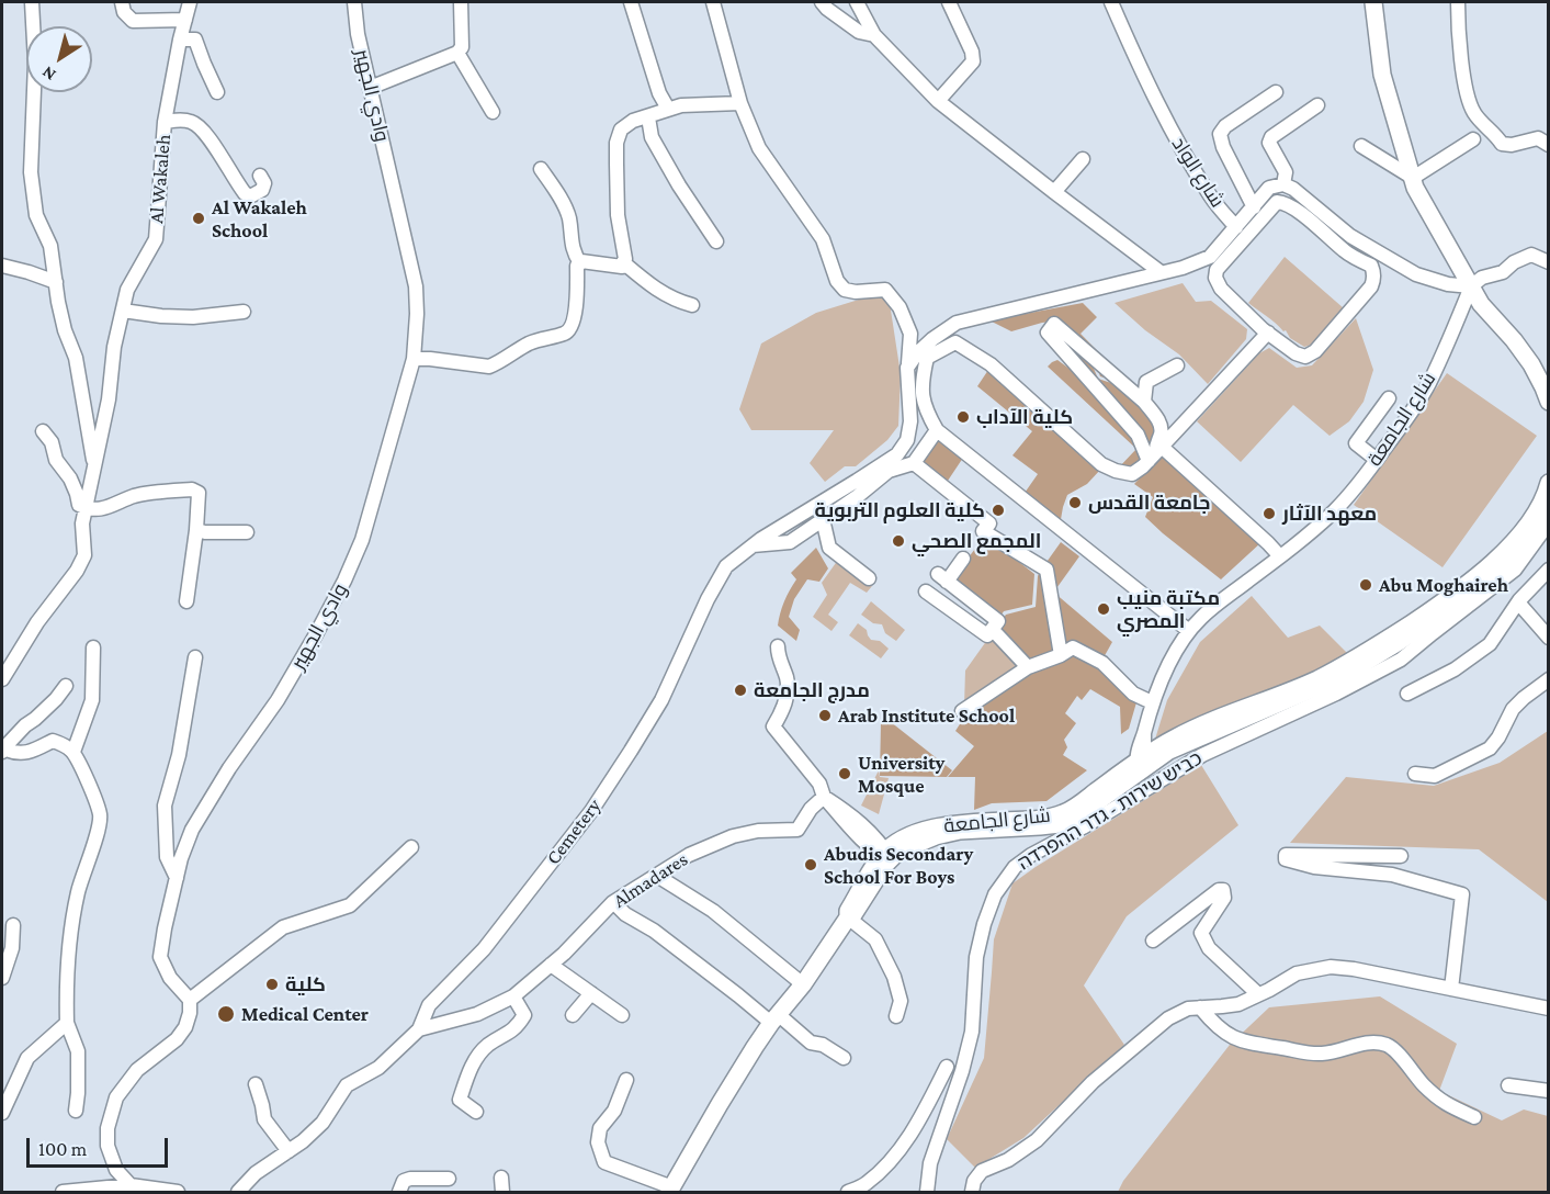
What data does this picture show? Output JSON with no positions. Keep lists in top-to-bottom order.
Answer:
{
  "streets": {
    "main road": ["شارع الجامعة"],
    "street": [
      "وادي الجهير",
      "شارع الواد",
      "Al Wakaleh",
      "כביש שירות - גדר ההפרדה",
      "Cemetery",
      "Almadares"
    ]
  },
  "crossings": [
    ["Cemetery", "Almadares"]
  ],
  "places": [
    "Al Wakaleh School",
    "كلية الآداب",
    "جامعة القدس",
    "كلية العلوم التربوية",
    "معهد الآثار",
    "المجمع الصحي",
    "Abu Moghaireh",
    "مكتبة منيب المصري",
    "مدرج الجامعة",
    "Arab Institute School",
    "University Mosque",
    "Abudis Secondary School For Boys",
    "كلية",
    "Medical Center"
  ],
  "scale_bar": "100 m",
  "north": "bottom left"
}
